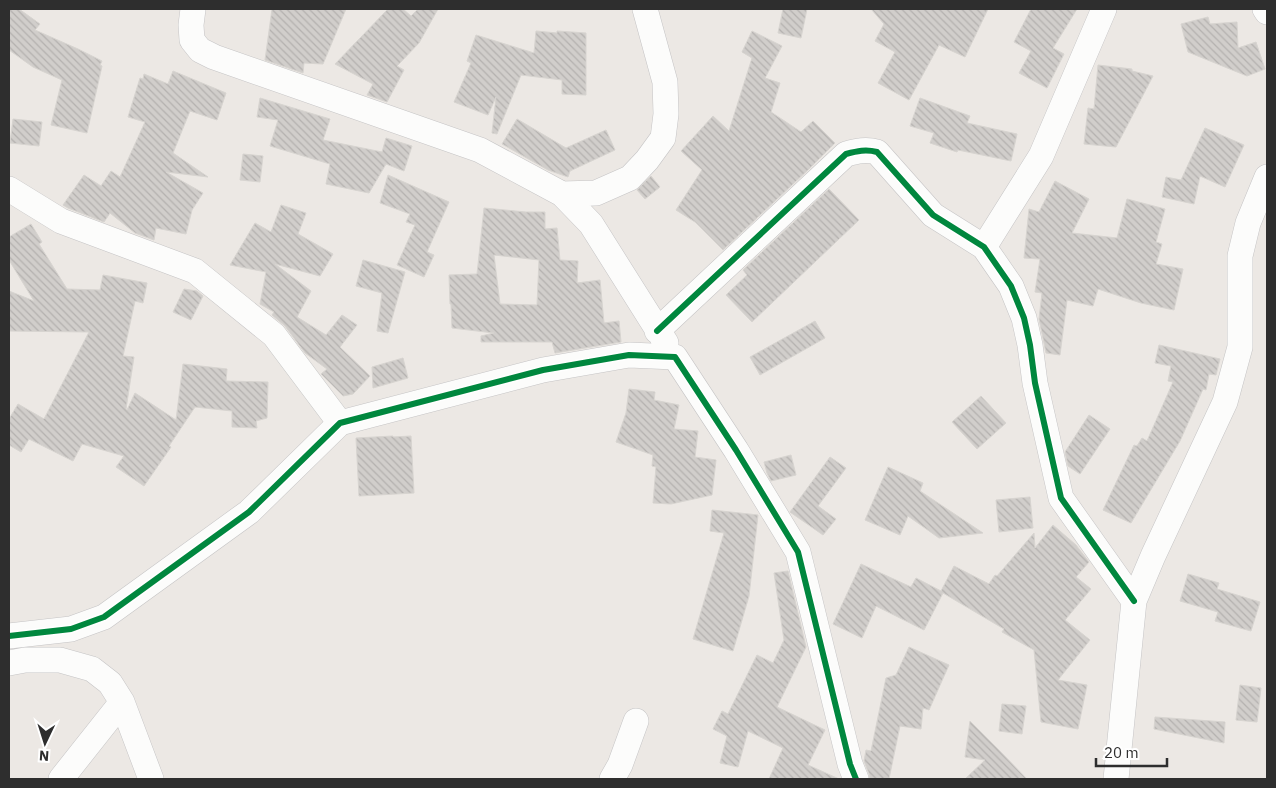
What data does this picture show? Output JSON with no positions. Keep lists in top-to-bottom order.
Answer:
{
  "scale_bar": "20 m",
  "north": "bottom"
}
